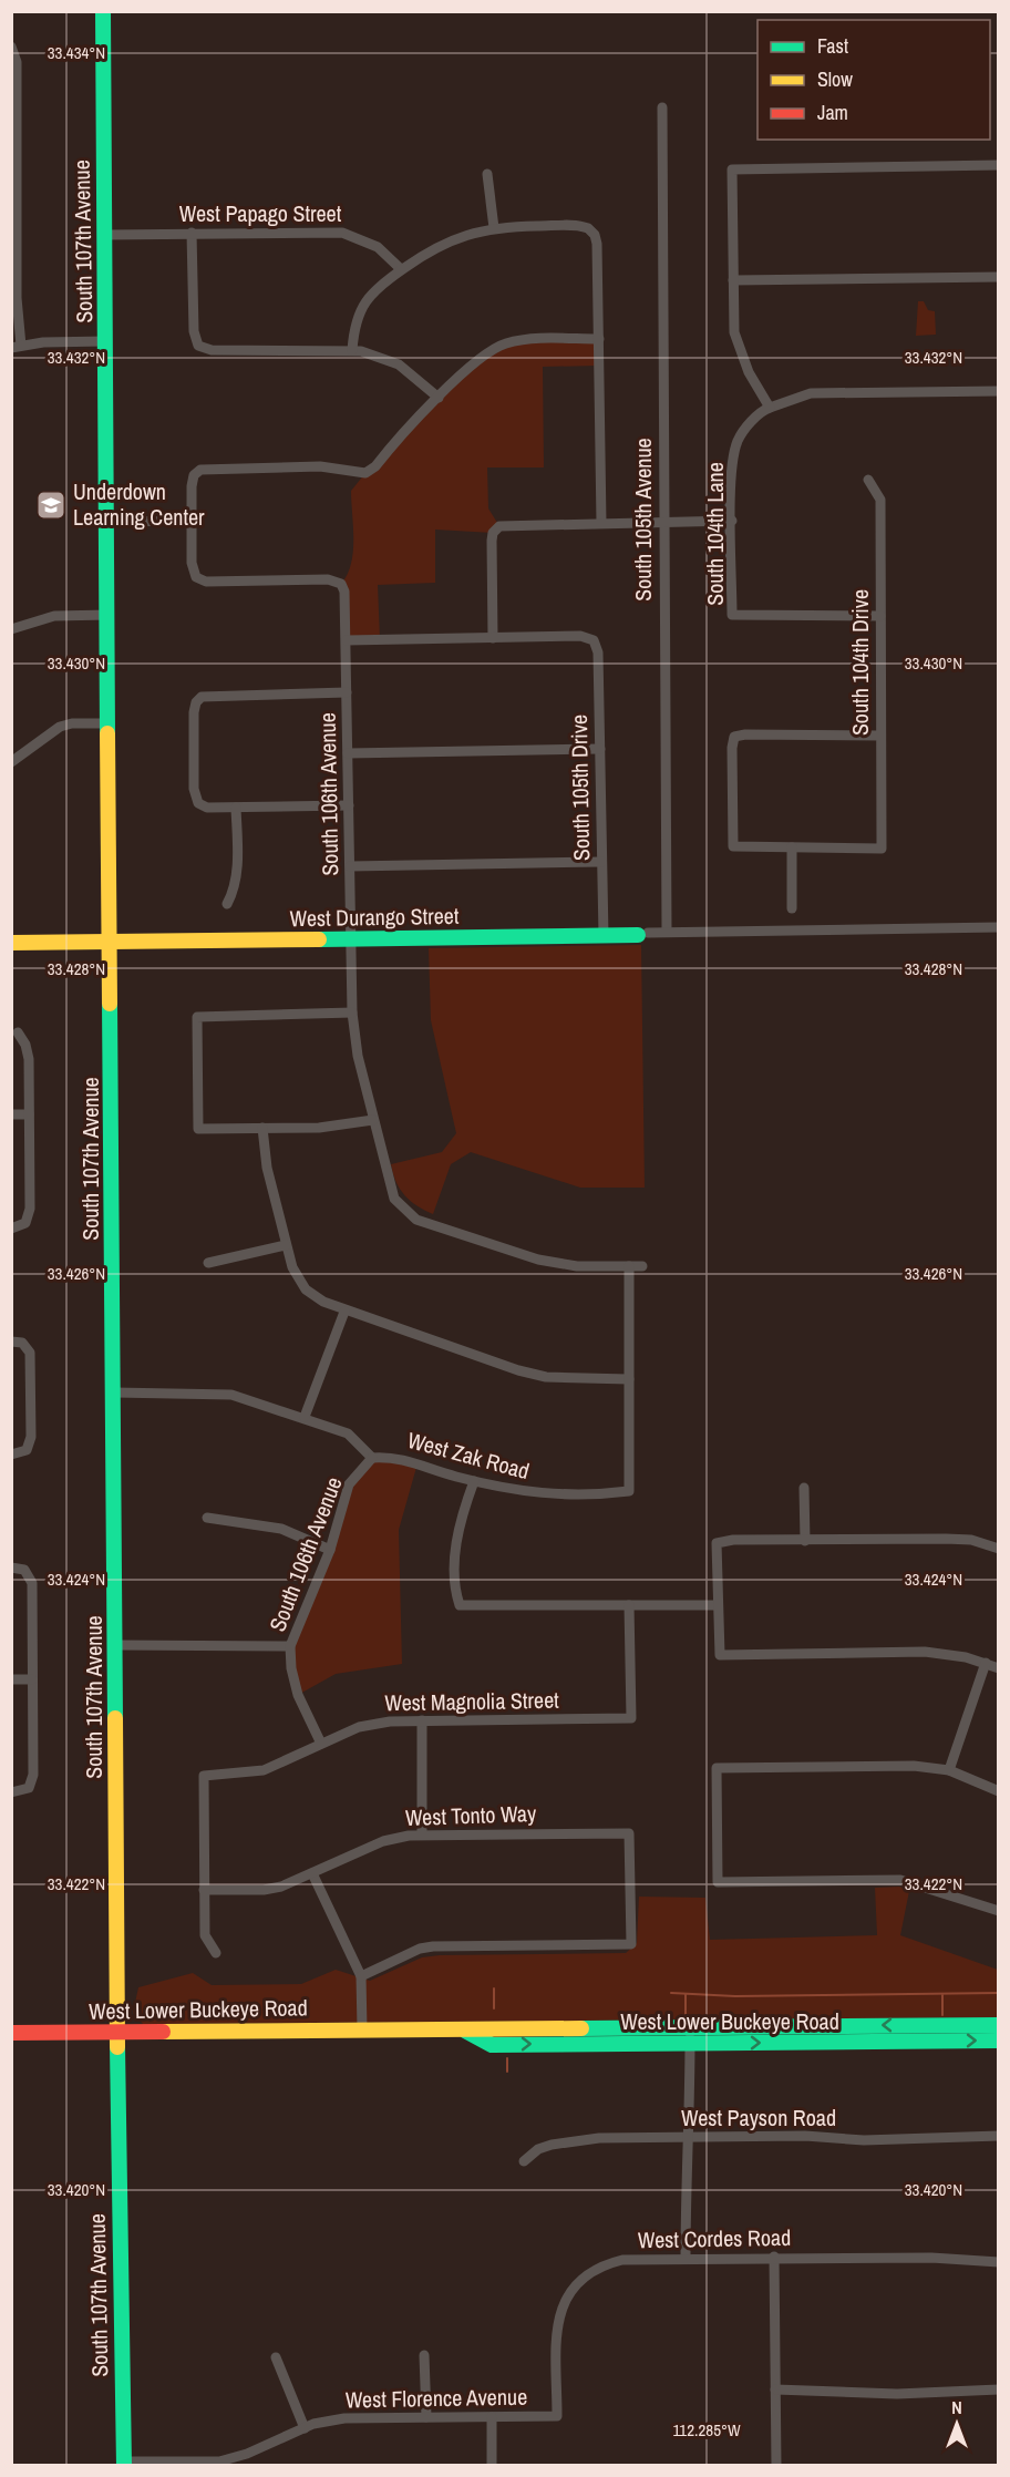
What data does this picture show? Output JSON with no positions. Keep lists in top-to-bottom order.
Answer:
{
  "streets": {
    "main road": ["South 107th Avenue", "West Durango Street", "West Lower Buckeye Road"],
    "street": [
      "West Papago Street",
      "South 105th Avenue",
      "South 104th Lane",
      "South 104th Drive",
      "South 105th Drive",
      "South 106th Avenue",
      "West Zak Road",
      "West Magnolia Street",
      "West Tonto Way",
      "West Payson Road",
      "West Cordes Road",
      "West Florence Avenue"
    ]
  },
  "crossings": [
    ["West Papago Street", "South 107th Avenue"],
    ["South 107th Avenue", "West Durango Street"],
    ["South 107th Avenue", "West Lower Buckeye Road"],
    ["South 107th Avenue", "West Florence Avenue"],
    ["South 105th Avenue", "West Durango Street"],
    ["South 104th Lane", "South 104th Drive"],
    ["South 105th Drive", "West Durango Street"],
    ["South 106th Avenue", "West Durango Street"],
    ["South 106th Avenue", "West Zak Road"],
    ["South 106th Avenue", "West Magnolia Street"],
    ["West Magnolia Street", "West Tonto Way"],
    ["West Cordes Road", "West Florence Avenue"]
  ],
  "places": {
    "school or university": ["Underdown Learning Center"]
  },
  "legend": ["Fast", "Slow", "Jam"],
  "north": "top",
  "coordinates": [
    "33.434°N",
    "33.432°N",
    "33.430°N",
    "33.428°N",
    "33.426°N",
    "33.424°N",
    "33.422°N",
    "33.420°N",
    "112.285°W"
  ]
}
